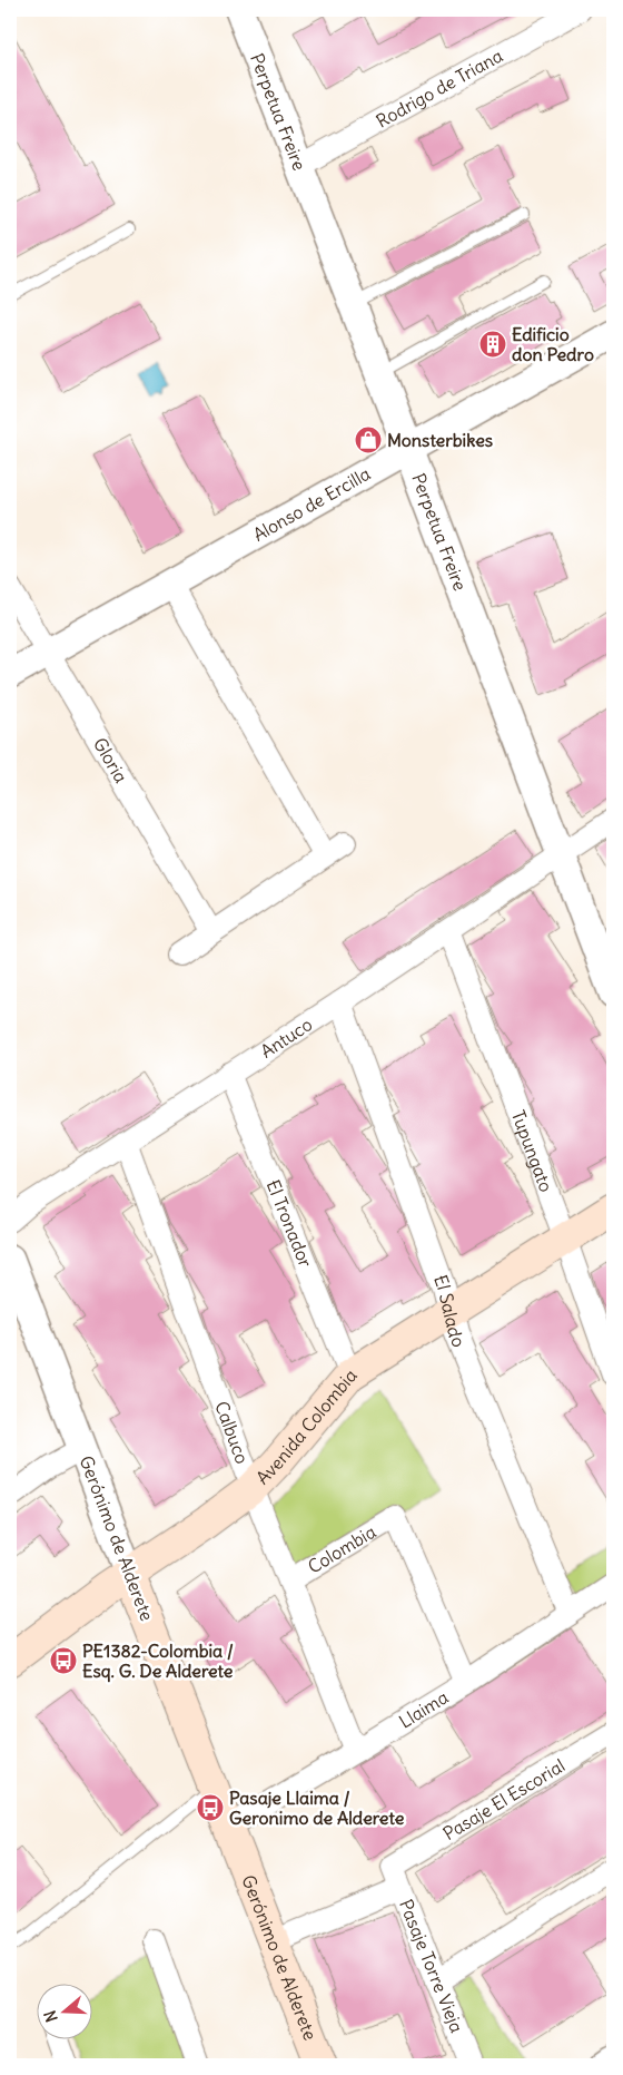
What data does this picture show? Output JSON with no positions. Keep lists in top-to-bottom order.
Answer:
{
  "streets": {
    "main road": ["Avenida Colombia", "Gerónimo de Alderete"],
    "street": [
      "Rodrigo de Triana",
      "Perpetua Freire",
      "Alonso de Ercilla",
      "Gloria",
      "Antuco",
      "Tupungato",
      "El Tronador",
      "El Salado",
      "Calbuco",
      "Colombia",
      "Llaima",
      "Pasaje El Escorial",
      "Pasaje Torre Vieja"
    ]
  },
  "crossings": [
    ["Rodrigo de Triana", "Perpetua Freire"],
    ["Perpetua Freire", "Alonso de Ercilla"],
    ["Perpetua Freire", "Antuco"],
    ["Alonso de Ercilla", "Gloria"],
    ["Antuco", "Tupungato"],
    ["Antuco", "El Tronador"],
    ["Antuco", "El Salado"],
    ["Antuco", "Calbuco"],
    ["Tupungato", "Avenida Colombia"],
    ["El Tronador", "Avenida Colombia"],
    ["El Salado", "Avenida Colombia"],
    ["El Salado", "Llaima"],
    ["Avenida Colombia", "Calbuco"],
    ["Avenida Colombia", "Gerónimo de Alderete"],
    ["Calbuco", "Colombia"],
    ["Calbuco", "Llaima"],
    ["Gerónimo de Alderete", "Llaima"],
    ["Colombia", "Llaima"],
    ["Pasaje El Escorial", "Pasaje Torre Vieja"]
  ],
  "places": {
    "building": ["Edificio don Pedro"],
    "shop": ["Monsterbikes"],
    "bus stop": ["PE1382-Colombia / Esq. G. De Alderete", "Pasaje Llaima / Geronimo de Alderete"]
  },
  "north": "left"
}
